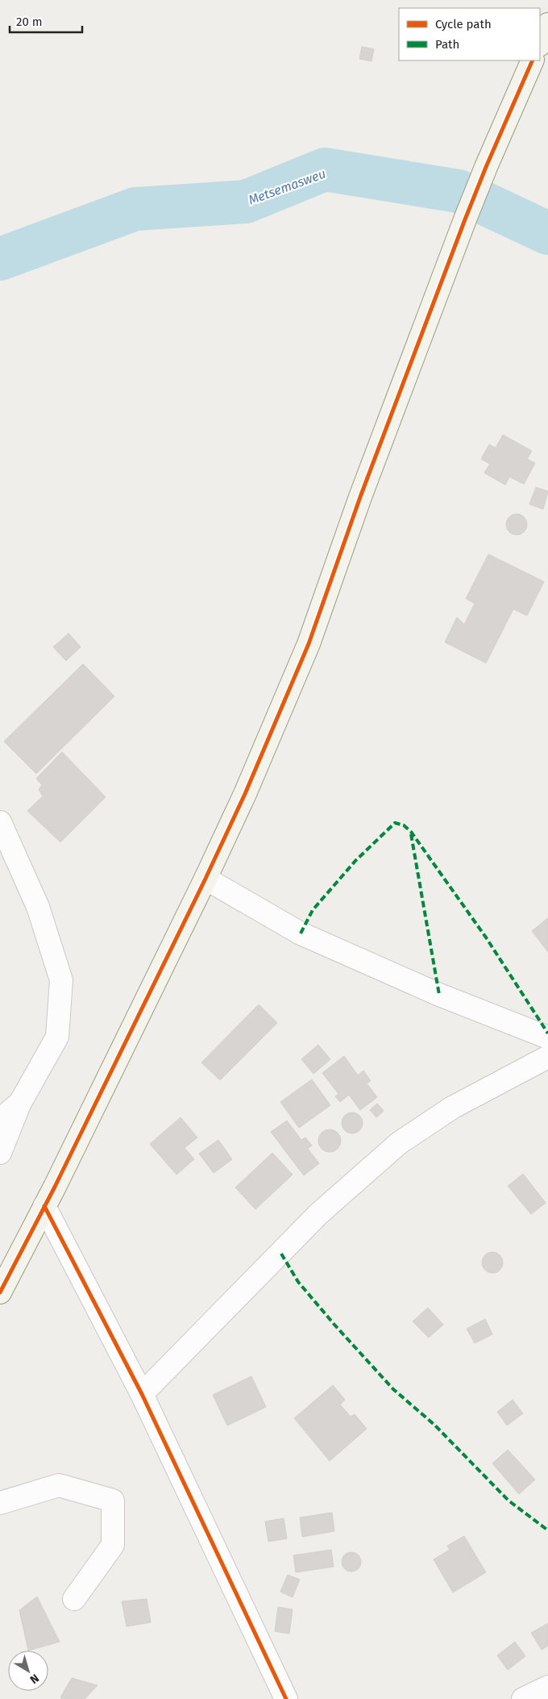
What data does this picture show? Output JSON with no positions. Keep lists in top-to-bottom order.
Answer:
{
  "water": ["Metsemasweu"],
  "legend": ["Cycle path", "Path"],
  "scale_bar": "20 m",
  "north": "bottom right"
}
